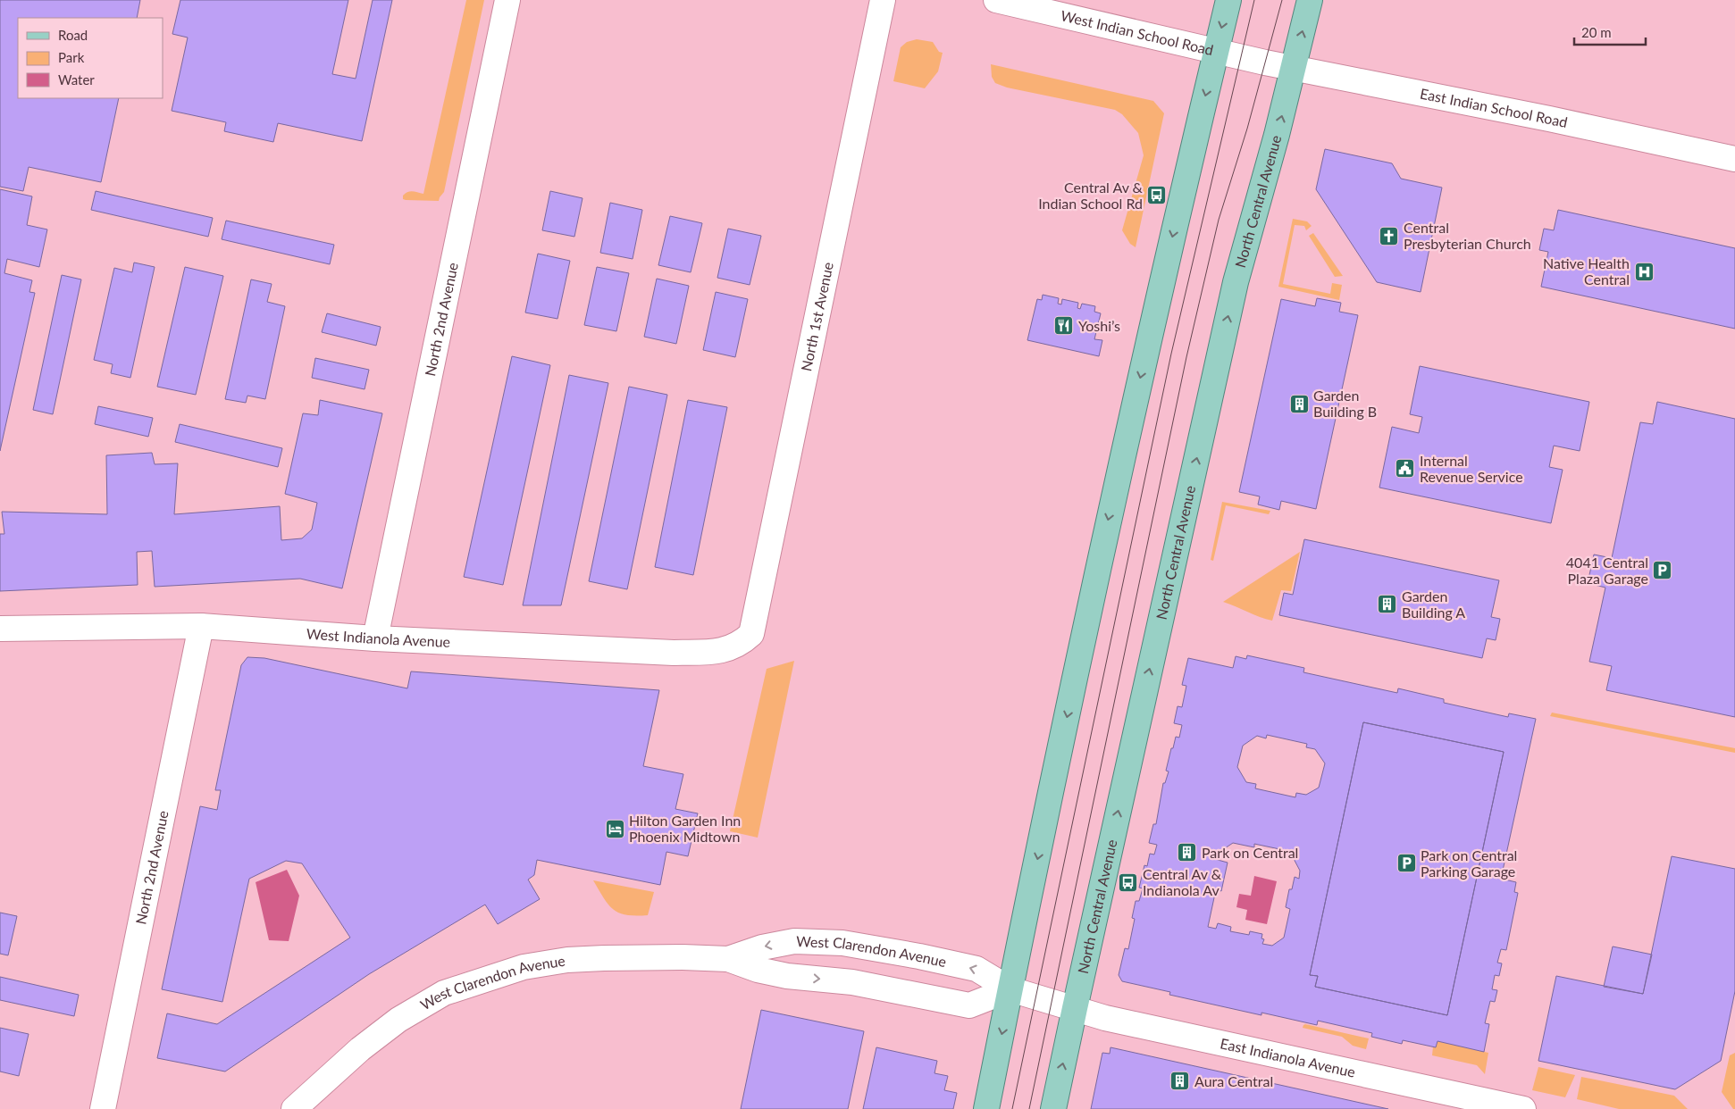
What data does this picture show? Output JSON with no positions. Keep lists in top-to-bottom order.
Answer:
{
  "streets": {
    "main road": ["North Central Avenue"],
    "street": [
      "West Indian School Road",
      "East Indian School Road",
      "North 1st Avenue",
      "North 2nd Avenue",
      "West Indianola Avenue",
      "West Clarendon Avenue",
      "East Indianola Avenue"
    ]
  },
  "crossings": [
    ["West Indian School Road", "East Indian School Road"],
    ["East Indian School Road", "North Central Avenue"],
    ["North Central Avenue", "West Clarendon Avenue"],
    ["North Central Avenue", "East Indianola Avenue"],
    ["North 1st Avenue", "West Indianola Avenue"],
    ["North 2nd Avenue", "West Indianola Avenue"],
    ["West Clarendon Avenue", "East Indianola Avenue"]
  ],
  "places": {
    "bus stop": ["Central Av & Indian School Rd", "Central Av & Indianola Av"],
    "church": ["Central Presbyterian Church"],
    "hospital": ["Native Health Central"],
    "restaurant": ["Yoshi’s"],
    "building": [
      "Garden Building B",
      "Garden Building A",
      "Park on Central",
      "Aura Central"
    ],
    "public building": ["Internal Revenue Service"],
    "parking": ["4041 Central Plaza Garage", "Park on Central Parking Garage"],
    "hotel": ["Hilton Garden Inn Phoenix Midtown"]
  },
  "legend": ["Road", "Park", "Water"],
  "scale_bar": "20 m"
}
